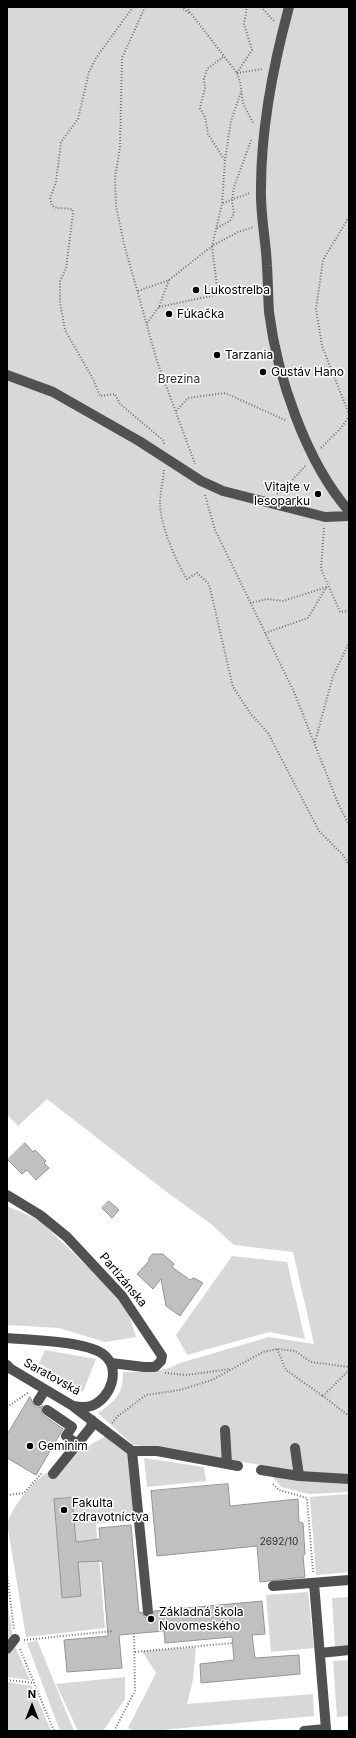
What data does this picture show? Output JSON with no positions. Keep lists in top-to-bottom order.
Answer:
{
  "streets": {
    "street": ["Partizánska", "Saratovská"]
  },
  "parks": ["Brezina"],
  "places": [
    "Lukostrelba",
    "Fúkačka",
    "Tarzania",
    "Gustáv Hano",
    "Vitajte v lesoparku",
    "Geminim",
    "Fakulta zdravotníctva",
    "Základná škola Novomeského"
  ],
  "house_numbers": ["2692/10"],
  "north": "top"
}
